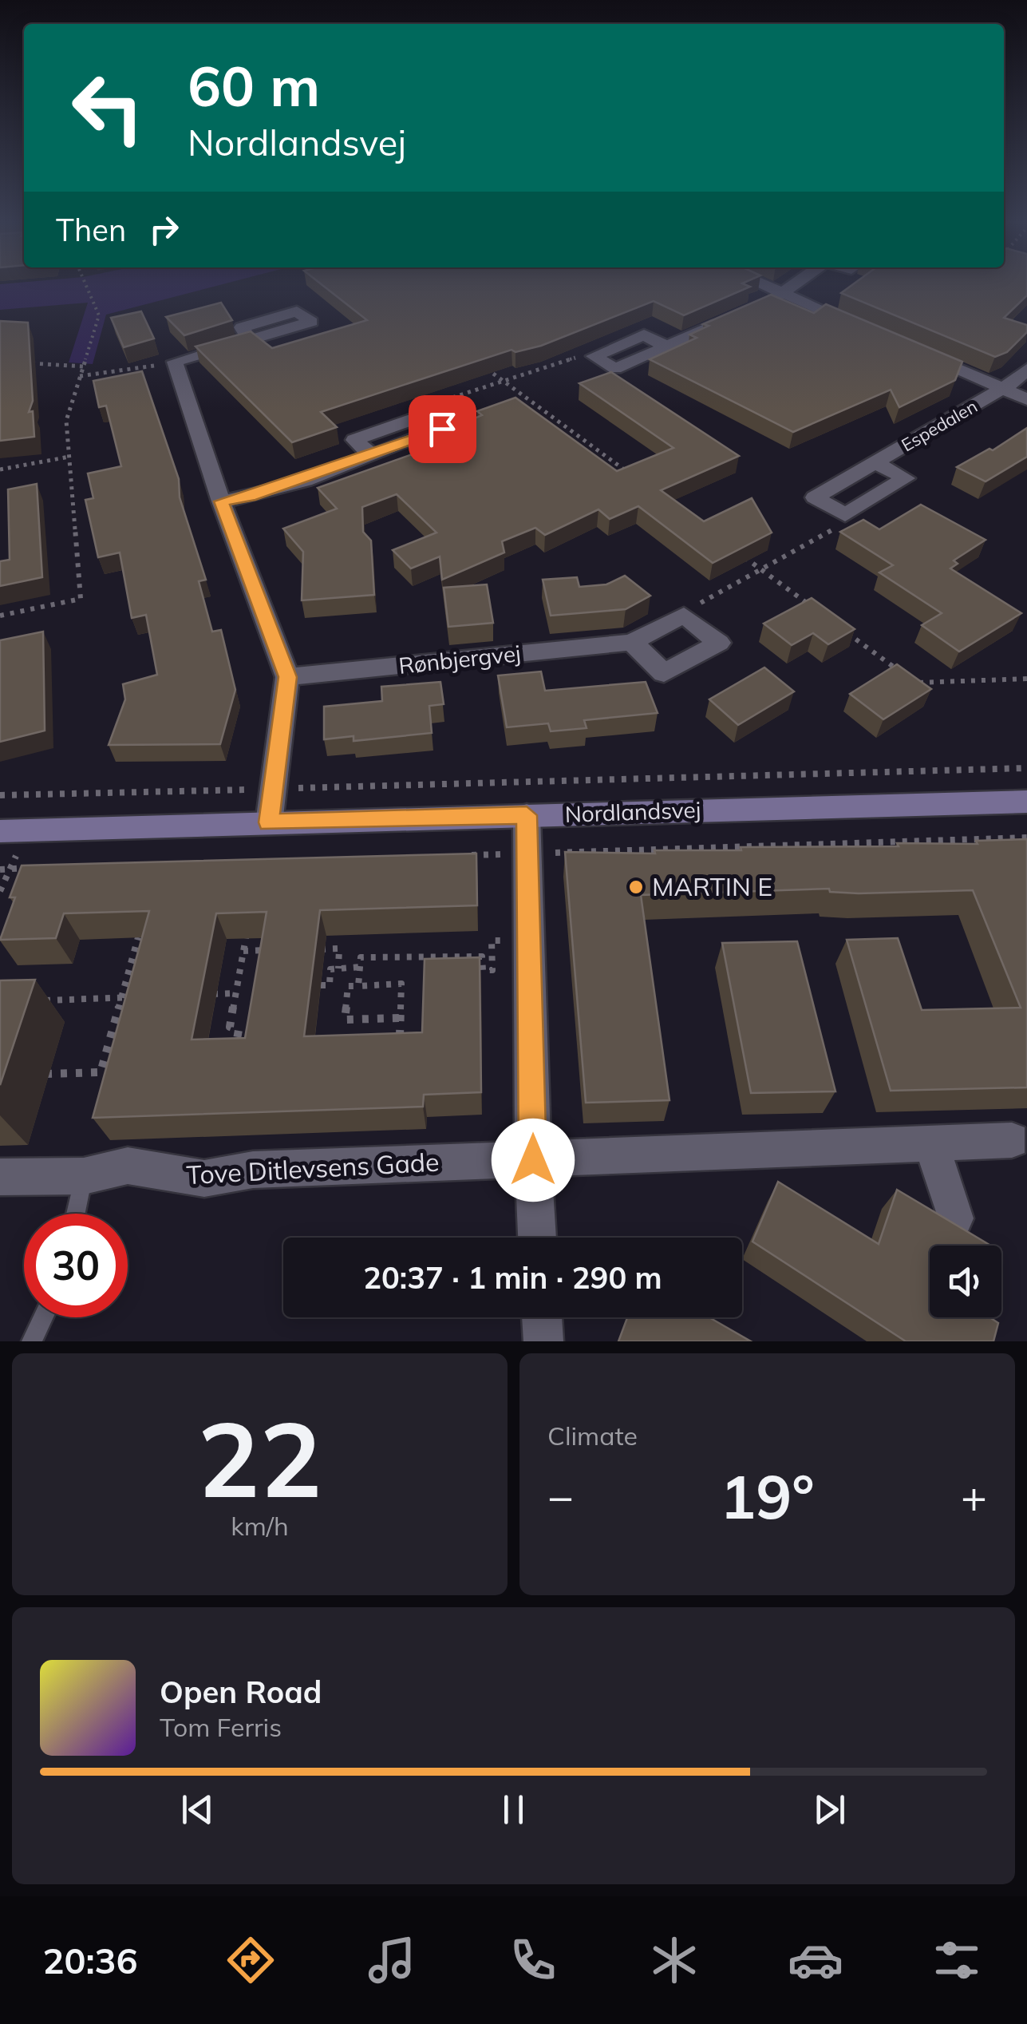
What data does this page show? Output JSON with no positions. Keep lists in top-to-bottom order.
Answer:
{
  "streets": {
    "street": [
      "Espedalen",
      "Rønbjergvej",
      "Nordlandsvej",
      "Tove Ditlevsens Gade"
    ]
  },
  "places": ["MARTIN E"],
  "page": {
    "turn": ["60 m", "Nordlandsvej"],
    "then": "Then",
    "limit": "30",
    "trip": "20:37 · 1 min · 290 m",
    "tile": [
      ["22", "km/h"],
      "Climate"
    ],
    "heat": ["−", "19°", "+"],
    "song": ["Open Road", "Tom Ferris"],
    "tabs": "20:36"
  }
}
